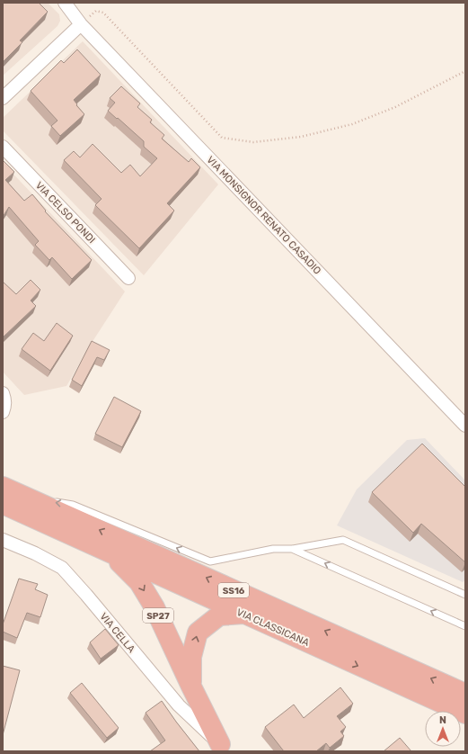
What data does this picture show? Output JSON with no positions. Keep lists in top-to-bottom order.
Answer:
{
  "streets": {
    "highway": ["SS16", "SP27", "VIA CLASSICANA"],
    "street": ["VIA CELSO PONDI", "VIA MONSIGNOR RENATO CASADIO", "VIA CELLA"]
  },
  "crossings": [
    ["SP27", "VIA CLASSICANA"],
    ["SP27", "VIA CELLA"]
  ],
  "north": "top"
}
